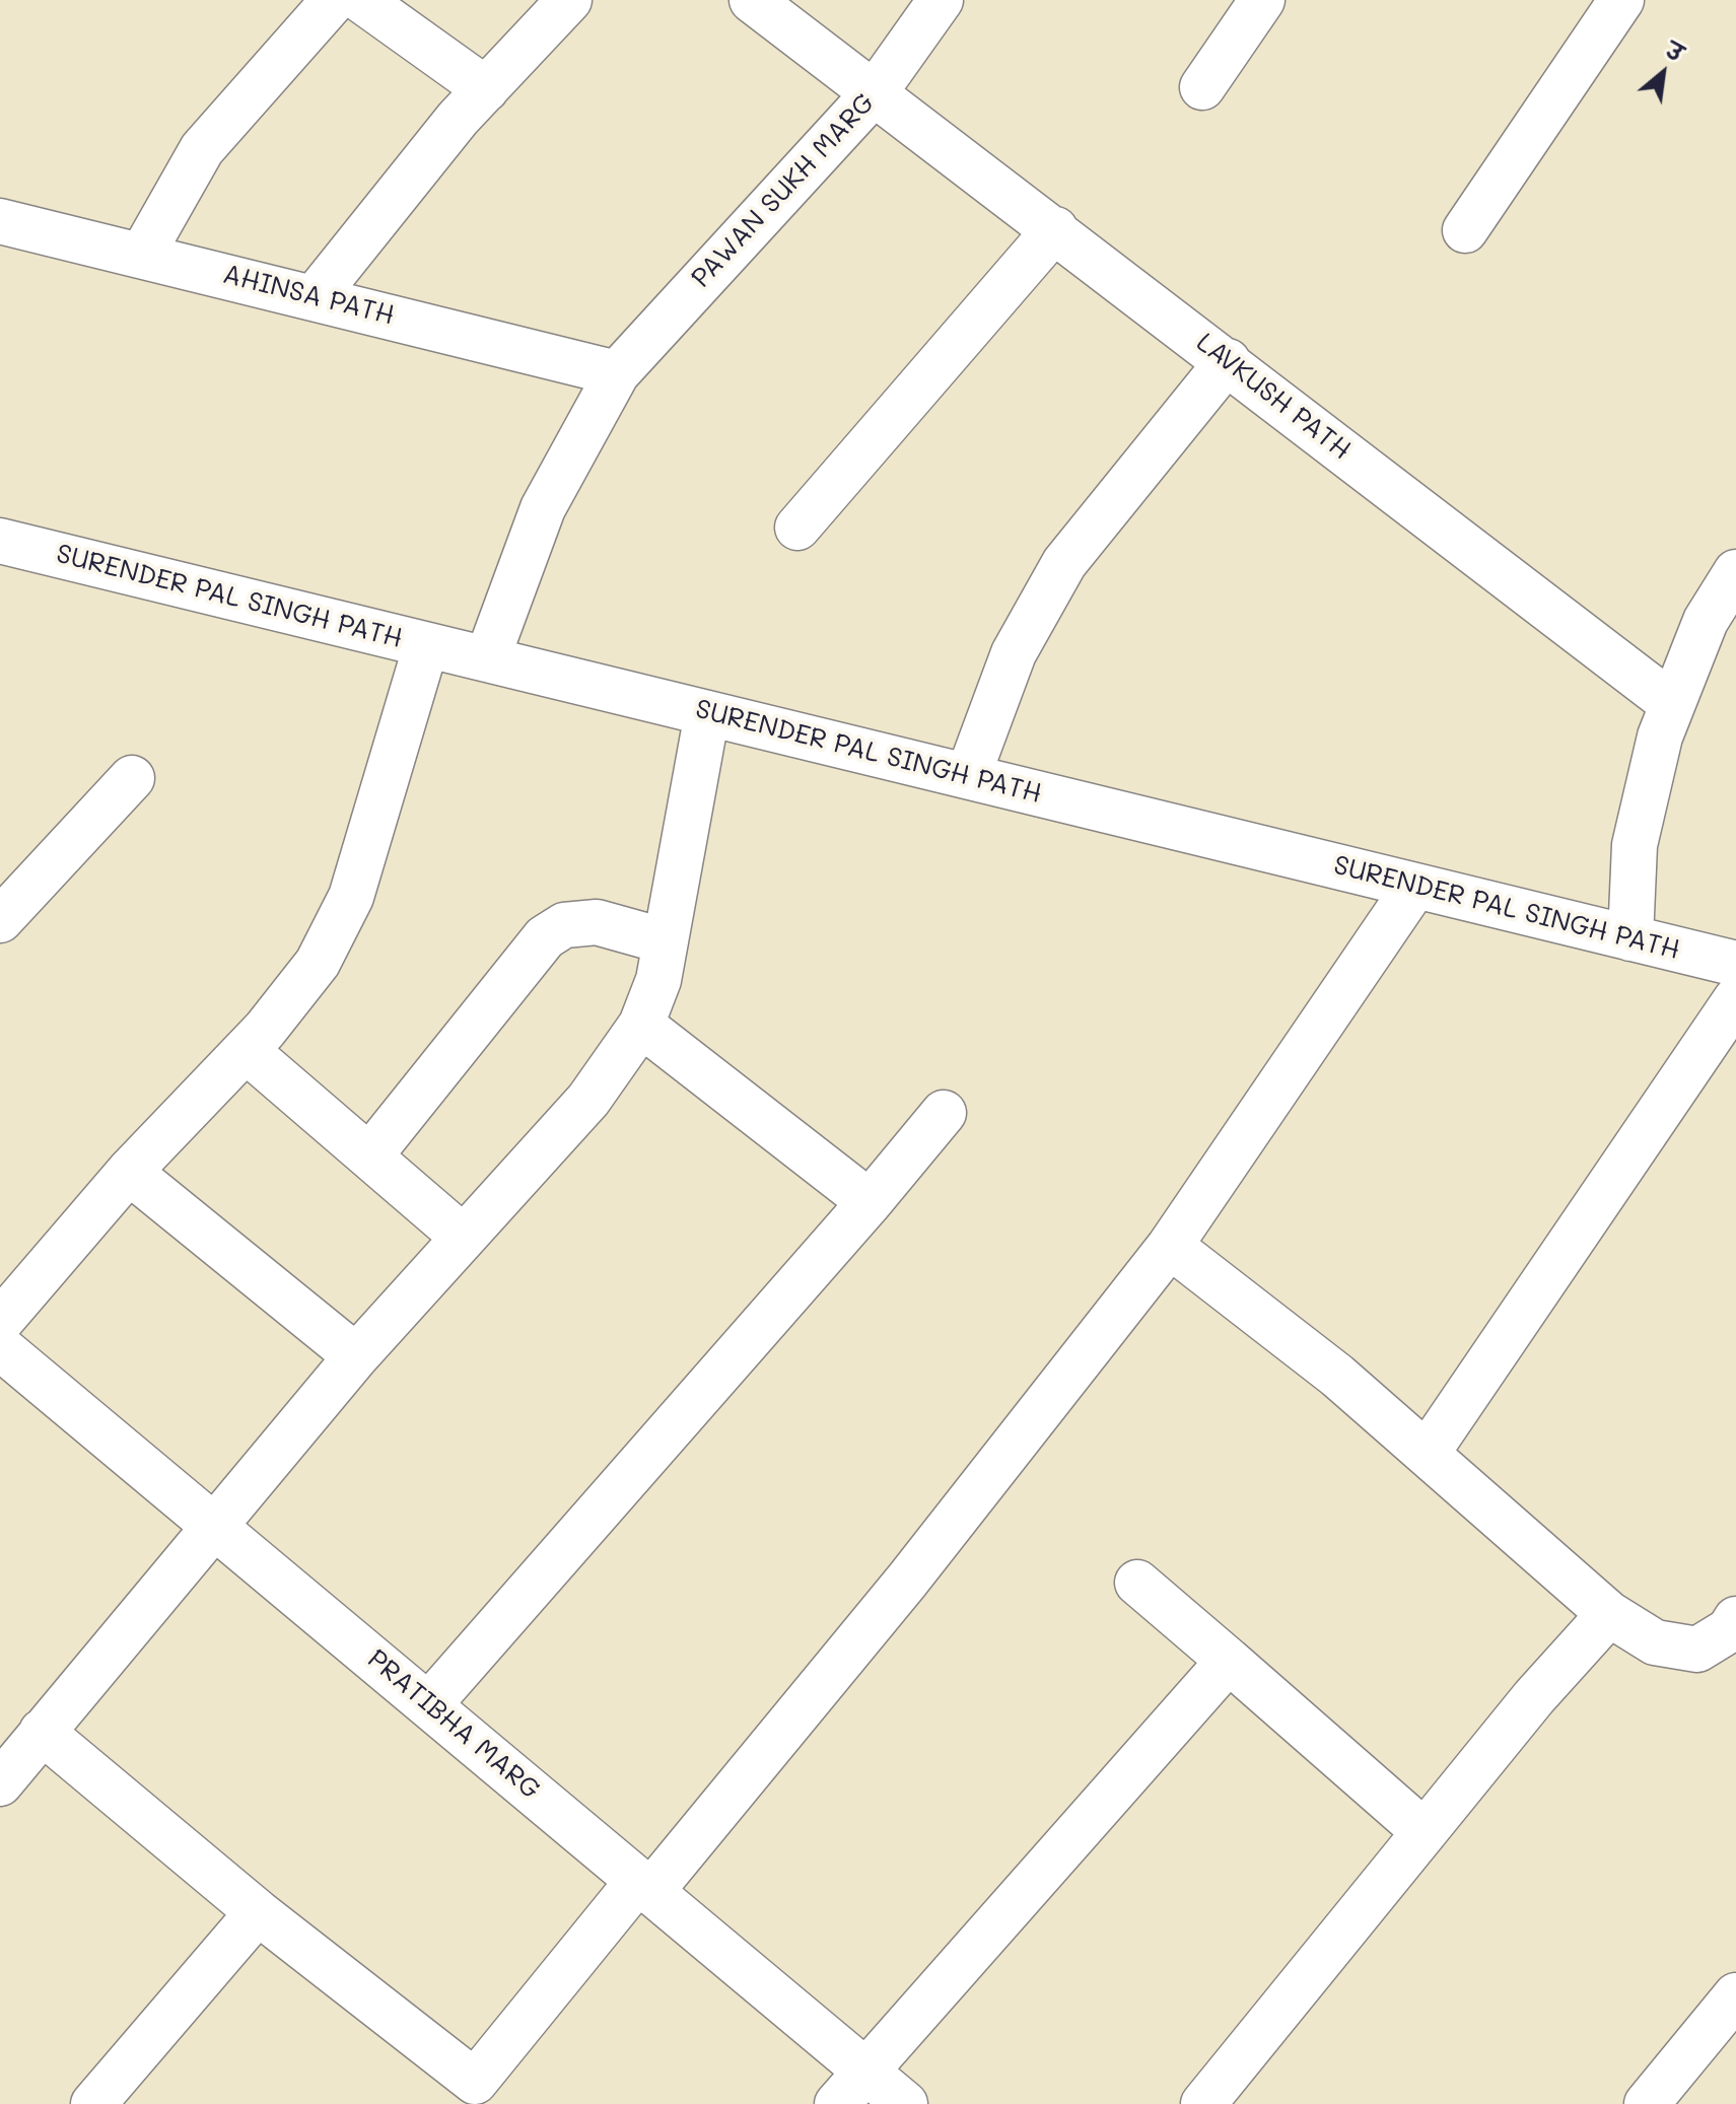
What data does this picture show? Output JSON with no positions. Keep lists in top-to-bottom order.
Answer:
{
  "streets": {
    "street": [
      "PAWAN SUKH MARG",
      "AHINSA PATH",
      "LAVKUSH PATH",
      "SURENDER PAL SINGH PATH",
      "PRATIBHA MARG"
    ]
  },
  "crossings": [
    ["PAWAN SUKH MARG", "AHINSA PATH"],
    ["PAWAN SUKH MARG", "LAVKUSH PATH"],
    ["PAWAN SUKH MARG", "SURENDER PAL SINGH PATH"]
  ],
  "north": "top right"
}
